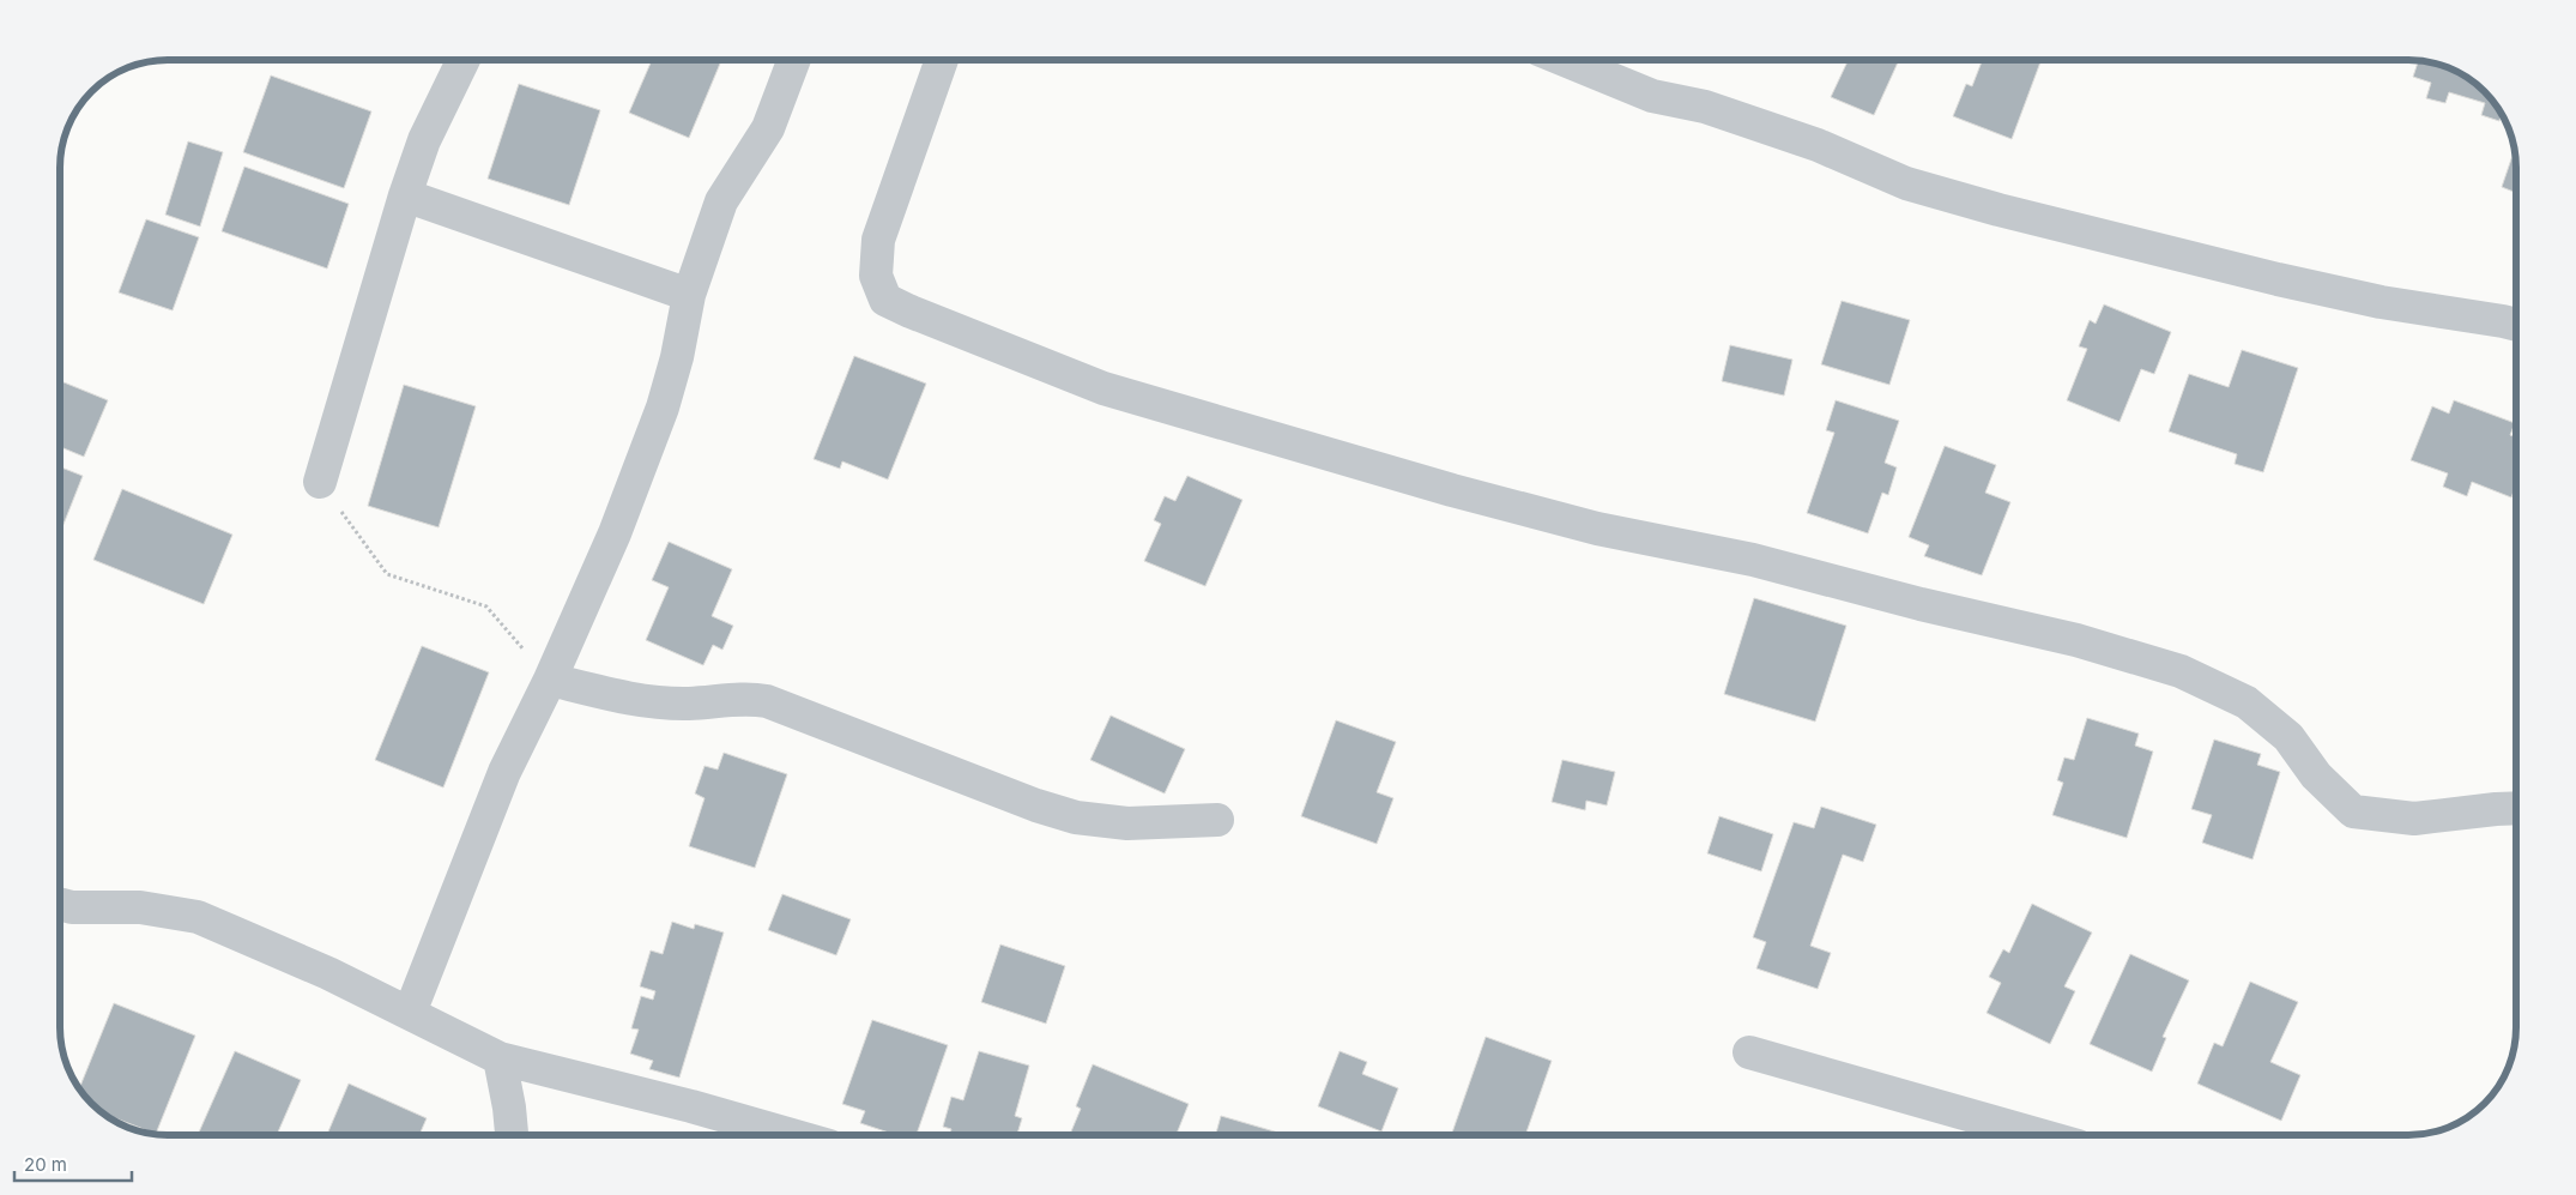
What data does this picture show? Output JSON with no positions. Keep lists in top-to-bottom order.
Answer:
{
  "scale_bar": "20 m"
}
